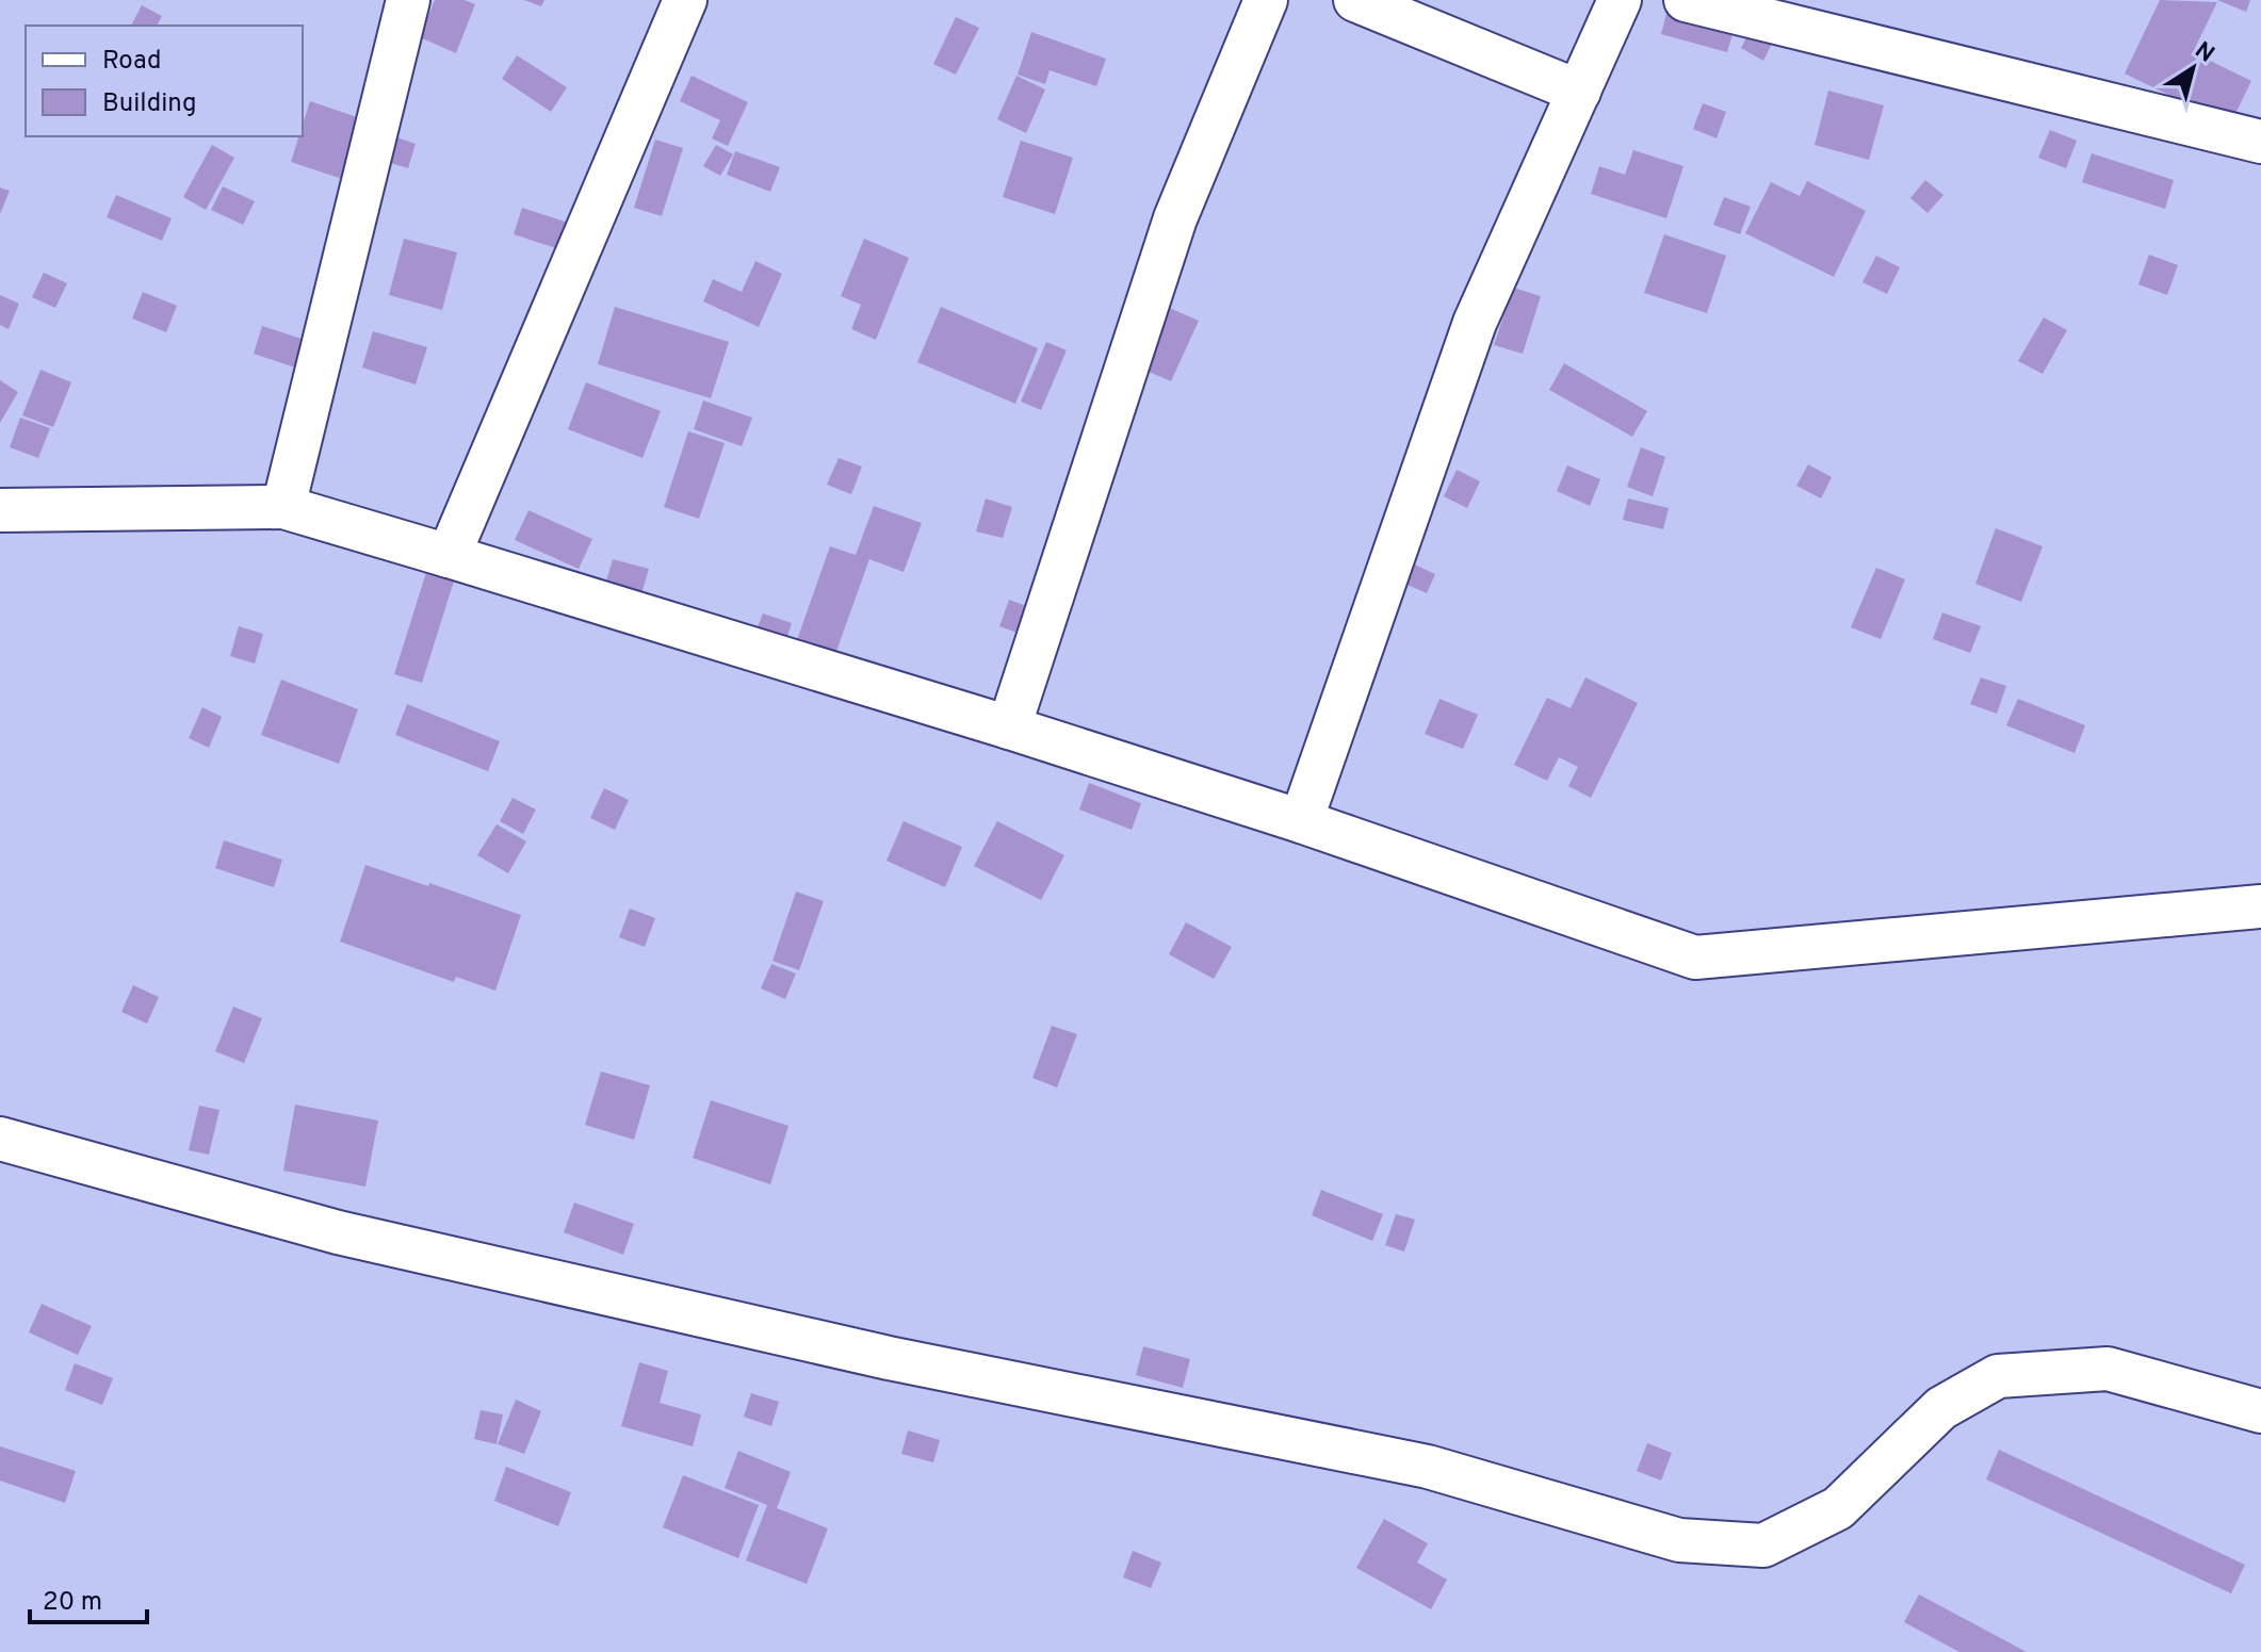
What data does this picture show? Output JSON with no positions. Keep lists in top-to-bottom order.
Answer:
{
  "legend": ["Road", "Building"],
  "scale_bar": "20 m",
  "north": "top right"
}
